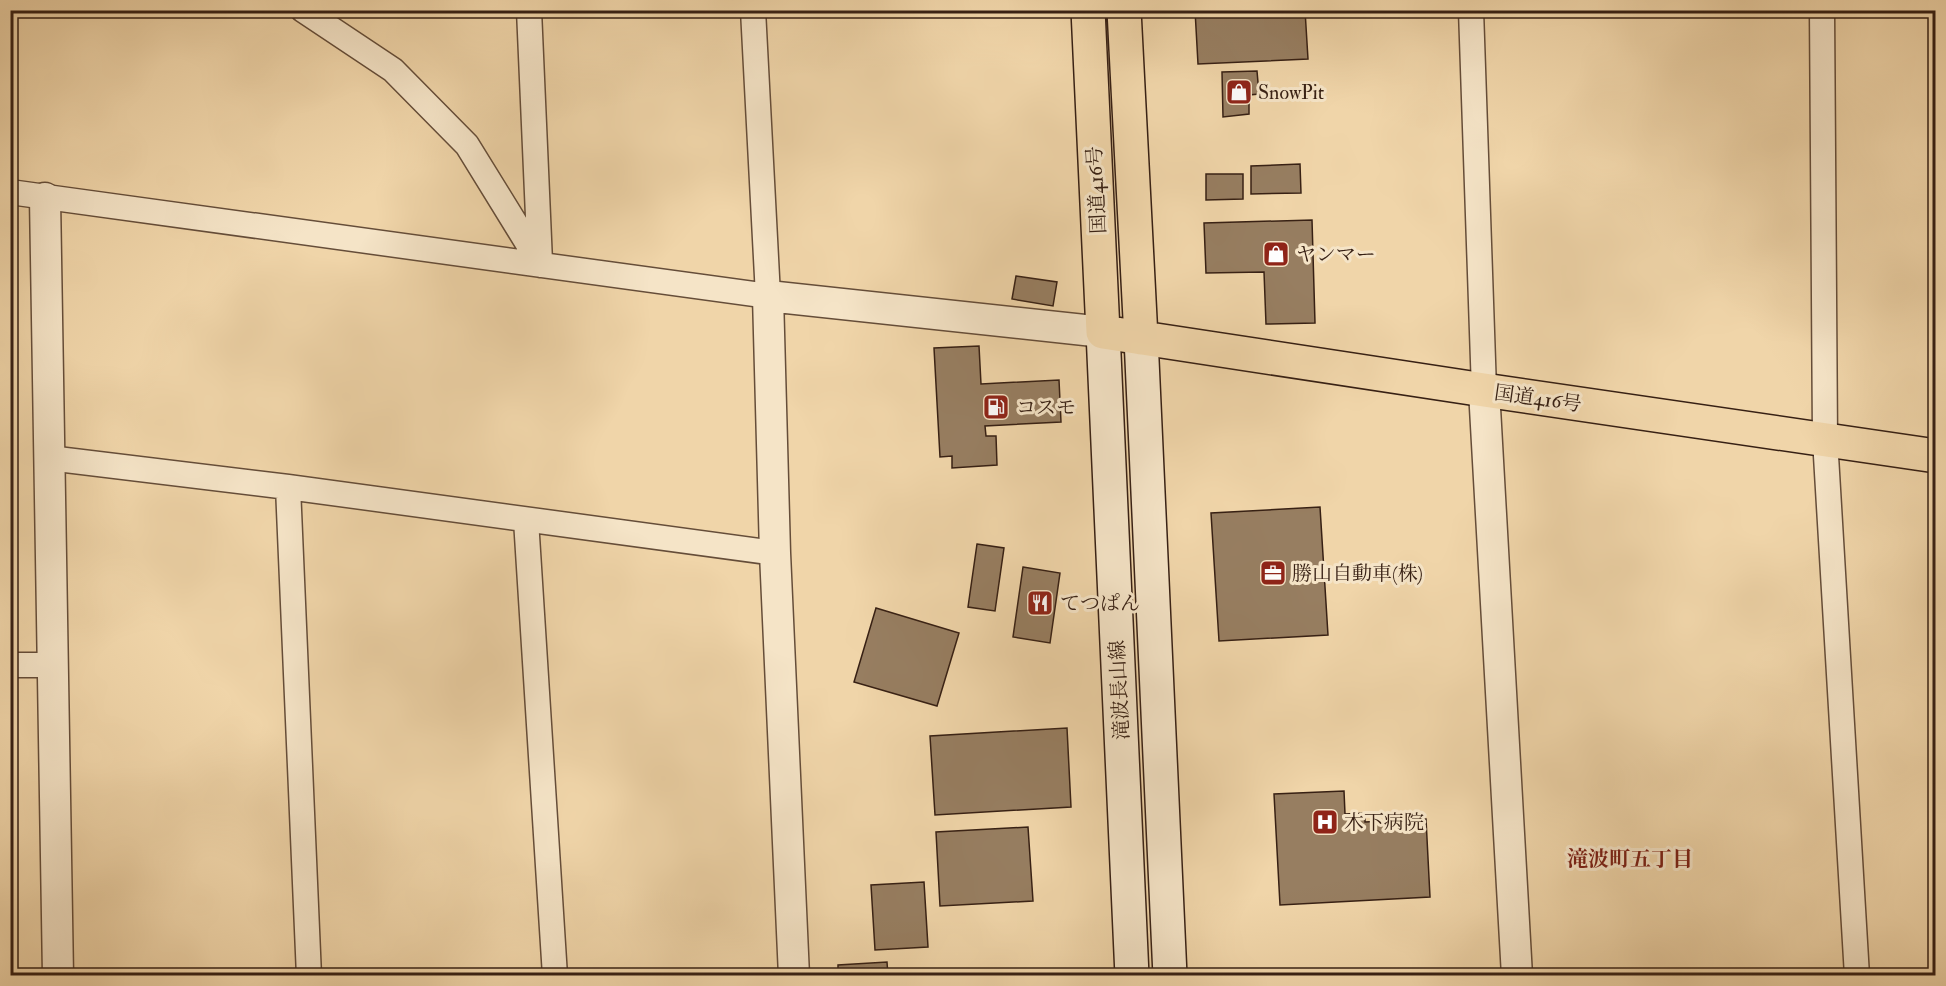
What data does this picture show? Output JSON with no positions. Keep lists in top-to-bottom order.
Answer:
{
  "streets": {
    "highway": ["国道416号"],
    "main road": ["滝波長山線"]
  },
  "crossings": [
    ["国道416号", "滝波長山線"]
  ],
  "districts": ["滝波町五丁目"],
  "places": {
    "shop": ["SnowPit", "ヤンマー"],
    "fuel station": ["コスモ"],
    "office": ["勝山自動車(株)"],
    "restaurant": ["てつぱん"],
    "hospital": ["木下病院"]
  }
}
